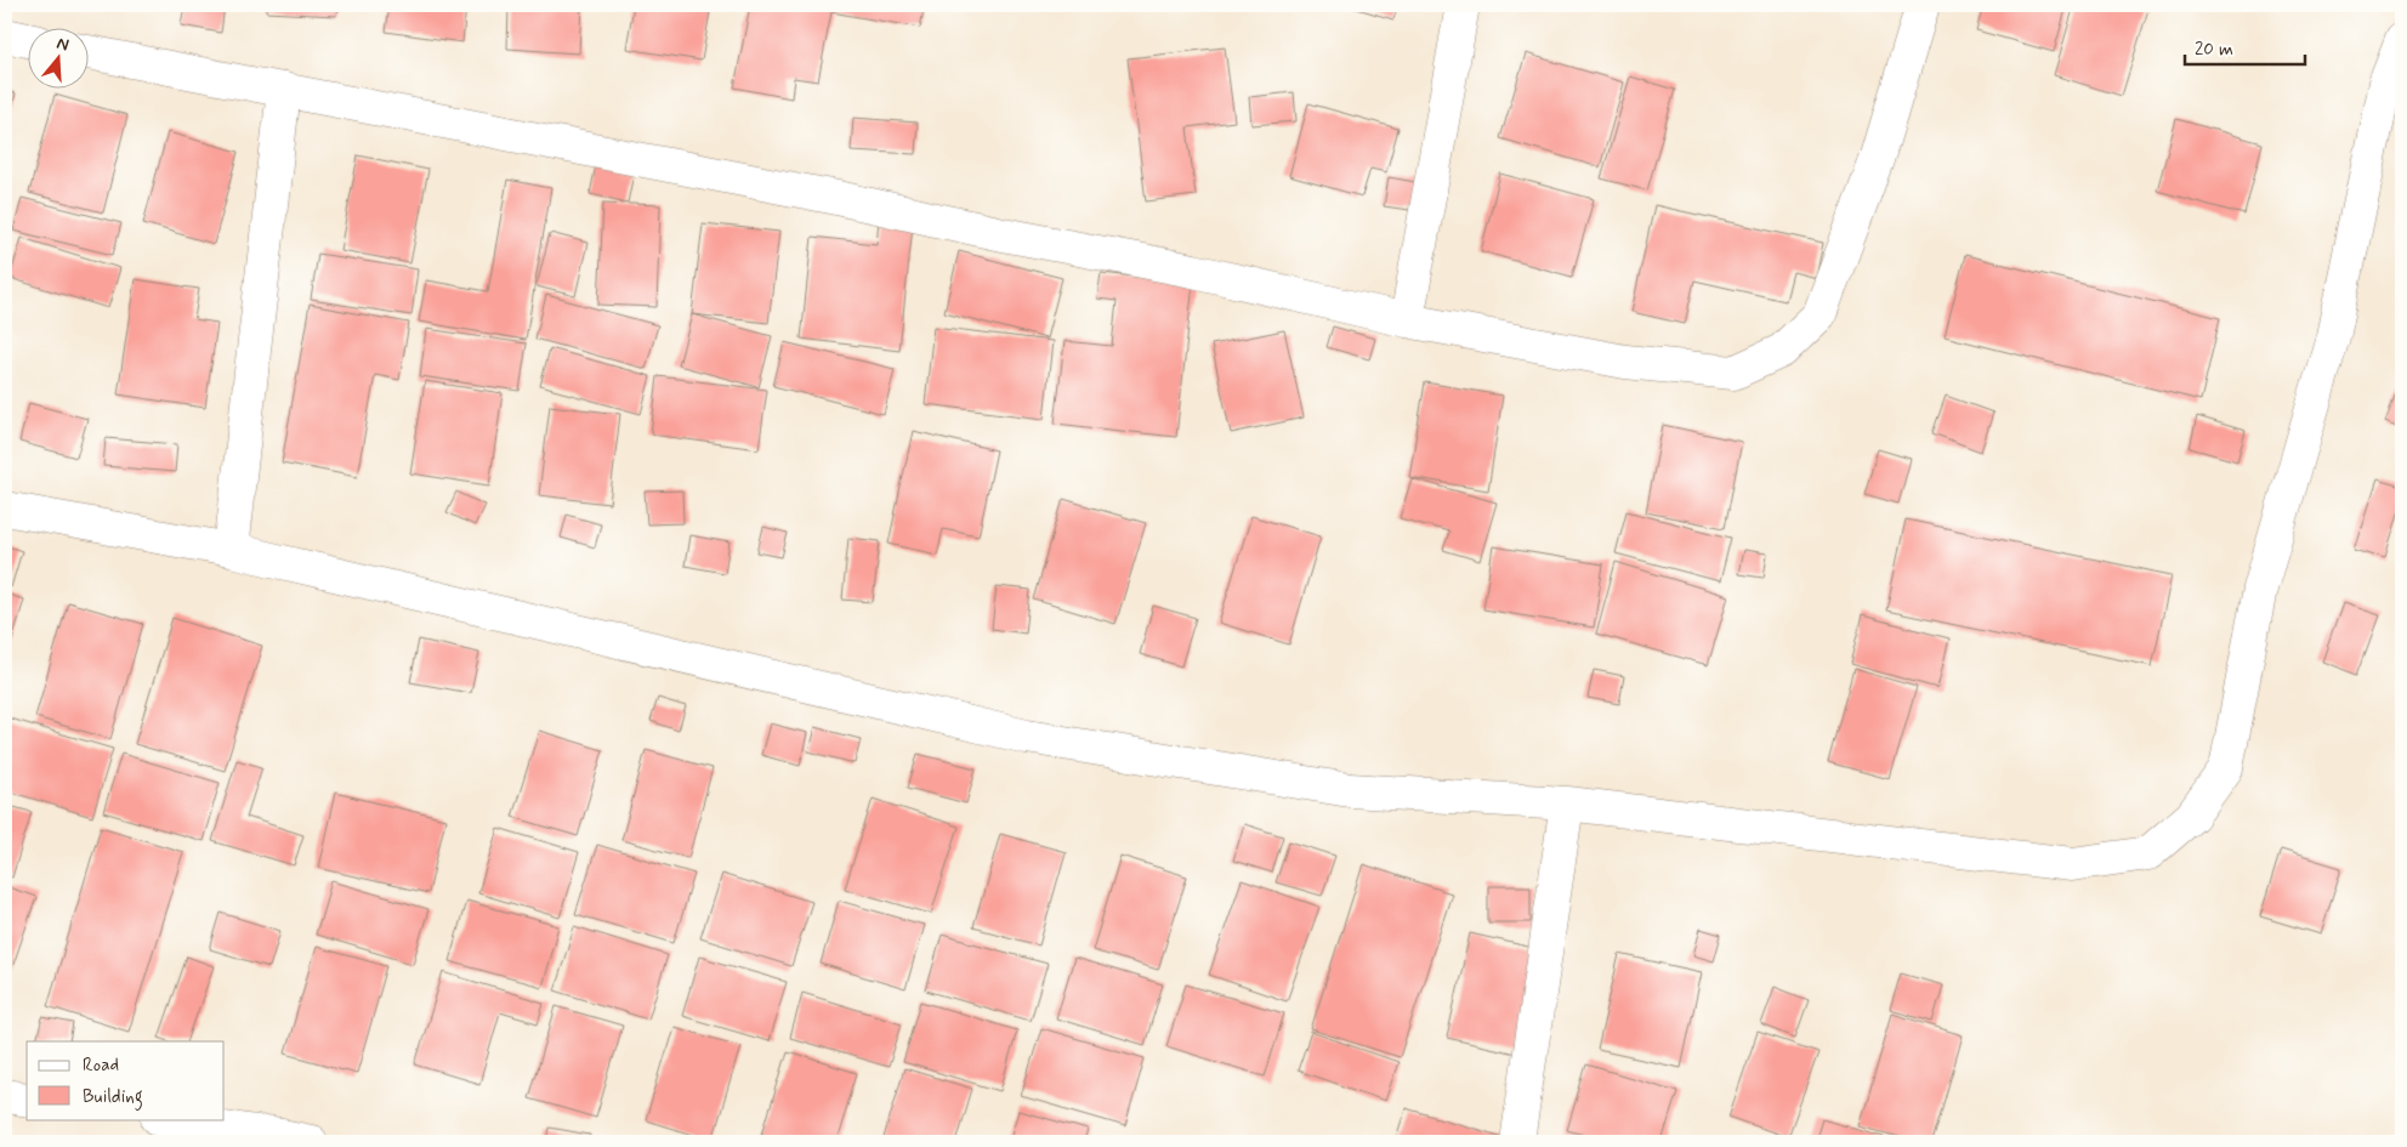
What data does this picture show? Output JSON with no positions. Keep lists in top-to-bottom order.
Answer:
{
  "legend": ["Road", "Building"],
  "scale_bar": "20 m",
  "north": "top"
}
